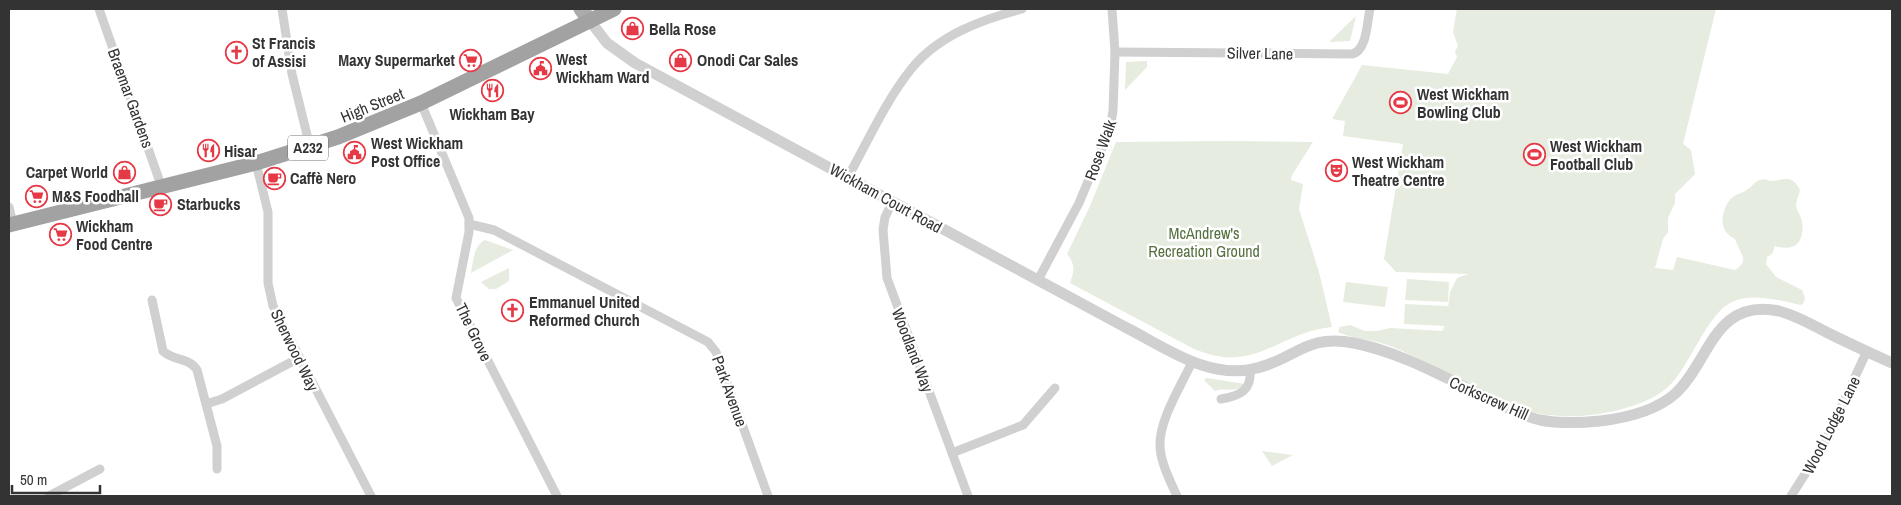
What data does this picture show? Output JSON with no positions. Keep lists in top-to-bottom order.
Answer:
{
  "streets": {
    "highway": ["High Street", "A232"],
    "street": [
      "Silver Lane",
      "Braemar Gardens",
      "Rose Walk",
      "Wickham Court Road",
      "The Grove",
      "Sherwood Way",
      "Woodland Way",
      "Park Avenue",
      "Corkscrew Hill",
      "Wood Lodge Lane"
    ]
  },
  "crossings": [
    ["Silver Lane", "Rose Walk"],
    ["Braemar Gardens", "High Street"],
    ["High Street", "A232"],
    ["High Street", "Wickham Court Road"],
    ["High Street", "The Grove"],
    ["High Street", "Sherwood Way"],
    ["A232", "Wickham Court Road"],
    ["Rose Walk", "Wickham Court Road"],
    ["Wickham Court Road", "Woodland Way"],
    ["Wickham Court Road", "Corkscrew Hill"],
    ["The Grove", "Park Avenue"],
    ["Corkscrew Hill", "Wood Lodge Lane"]
  ],
  "parks": ["McAndrew's Recreation Ground"],
  "places": {
    "shop": ["Bella Rose", "Onodi Car Sales", "Carpet World"],
    "church": ["St Francis of Assisi", "Emmanuel United Reformed Church"],
    "supermarket": ["Maxy Supermarket", "M&S Foodhall", "Wickham Food Centre"],
    "public building": ["West Wickham Ward", "West Wickham Post Office"],
    "restaurant": ["Wickham Bay", "Hisar"],
    "sports": ["West Wickham Bowling Club", "West Wickham Football Club"],
    "theatre": ["West Wickham Theatre Centre"],
    "cafe": ["Caffè Nero", "Starbucks"]
  },
  "scale_bar": "50 m"
}
